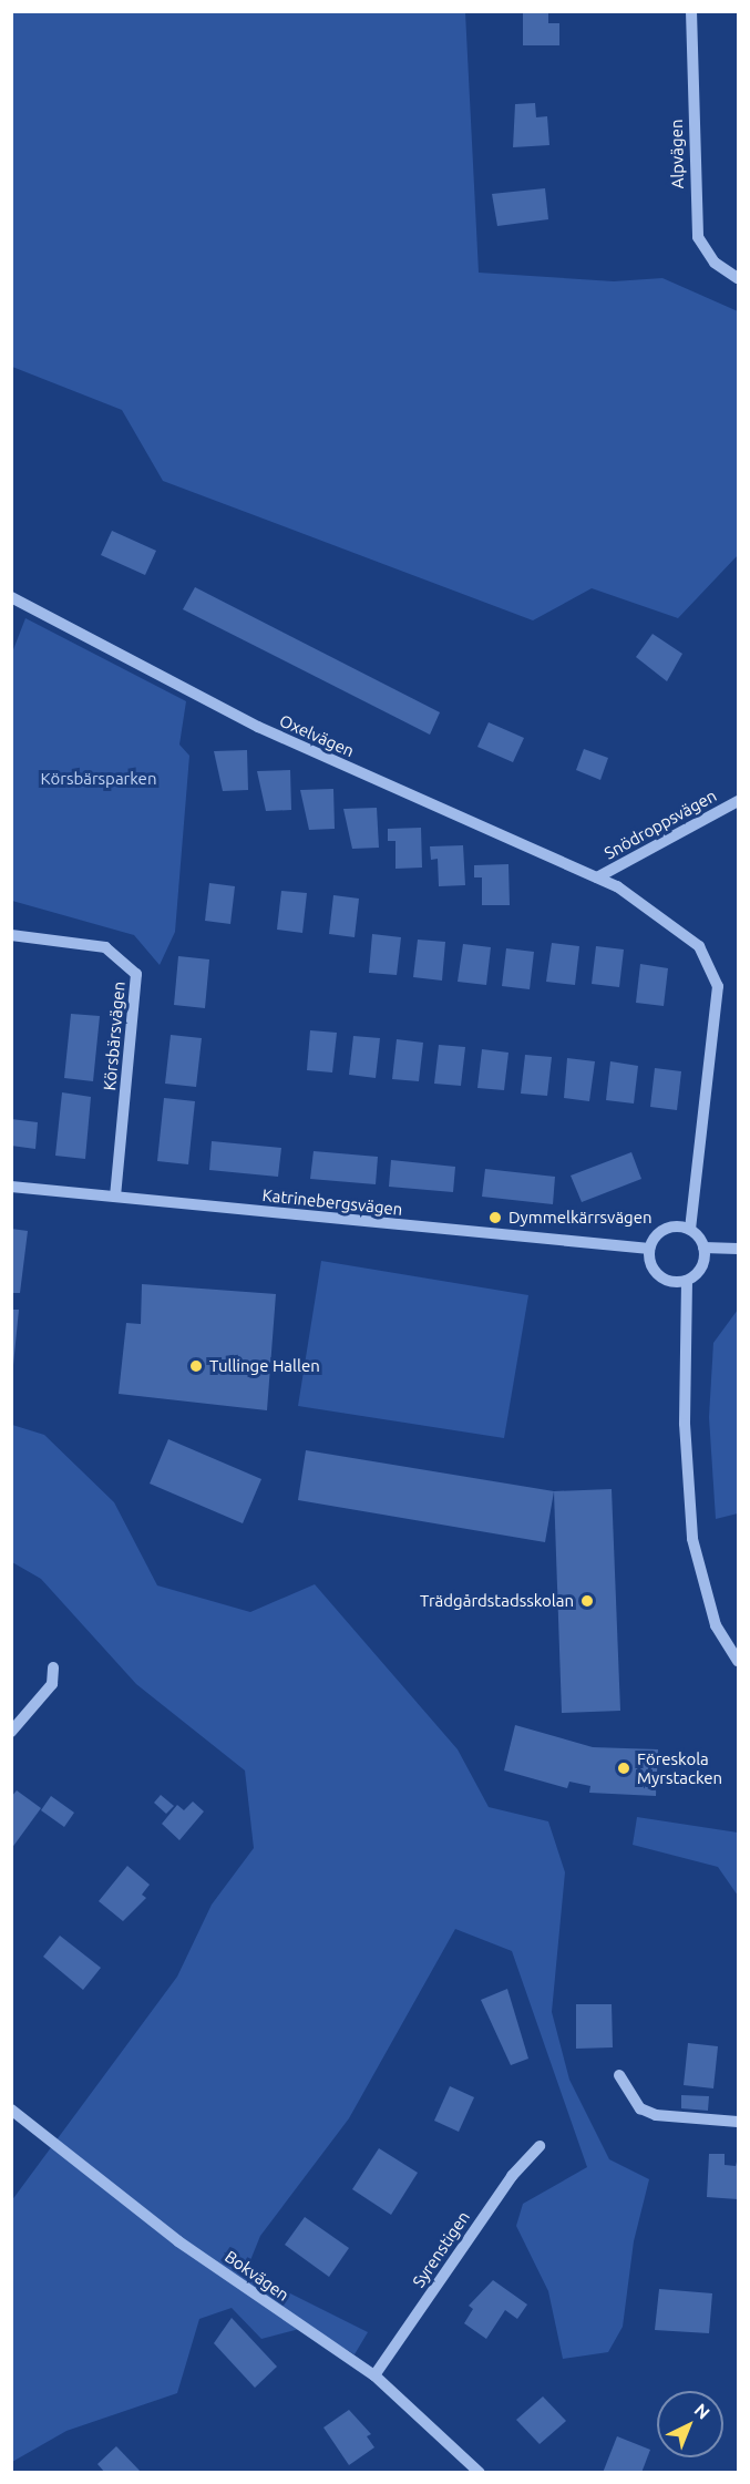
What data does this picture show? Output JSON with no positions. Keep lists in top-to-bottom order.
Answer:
{
  "streets": {
    "street": [
      "Alpvägen",
      "Oxelvägen",
      "Snödroppsvägen",
      "Körsbärsvägen",
      "Katrinebergsvägen",
      "Syrenstigen",
      "Bokvägen"
    ]
  },
  "crossings": [
    ["Oxelvägen", "Snödroppsvägen"],
    ["Oxelvägen", "Katrinebergsvägen"],
    ["Körsbärsvägen", "Katrinebergsvägen"],
    ["Syrenstigen", "Bokvägen"]
  ],
  "parks": ["Körsbärsparken"],
  "places": [
    "Dymmelkärrsvägen",
    "Tullinge Hallen",
    "Trädgårdstadsskolan",
    "Föreskola Myrstacken"
  ],
  "north": "top right"
}
